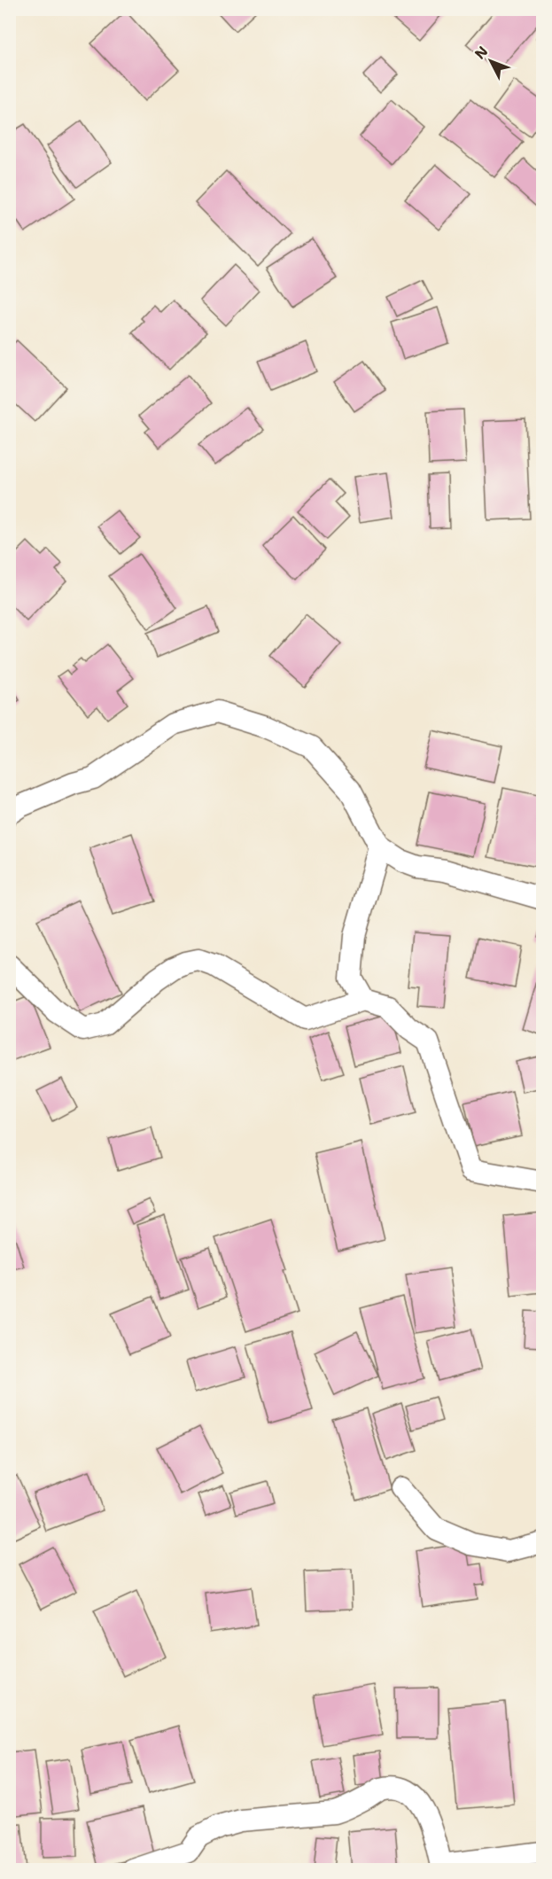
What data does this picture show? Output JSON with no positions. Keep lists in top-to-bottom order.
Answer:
{
  "north": "top left"
}
